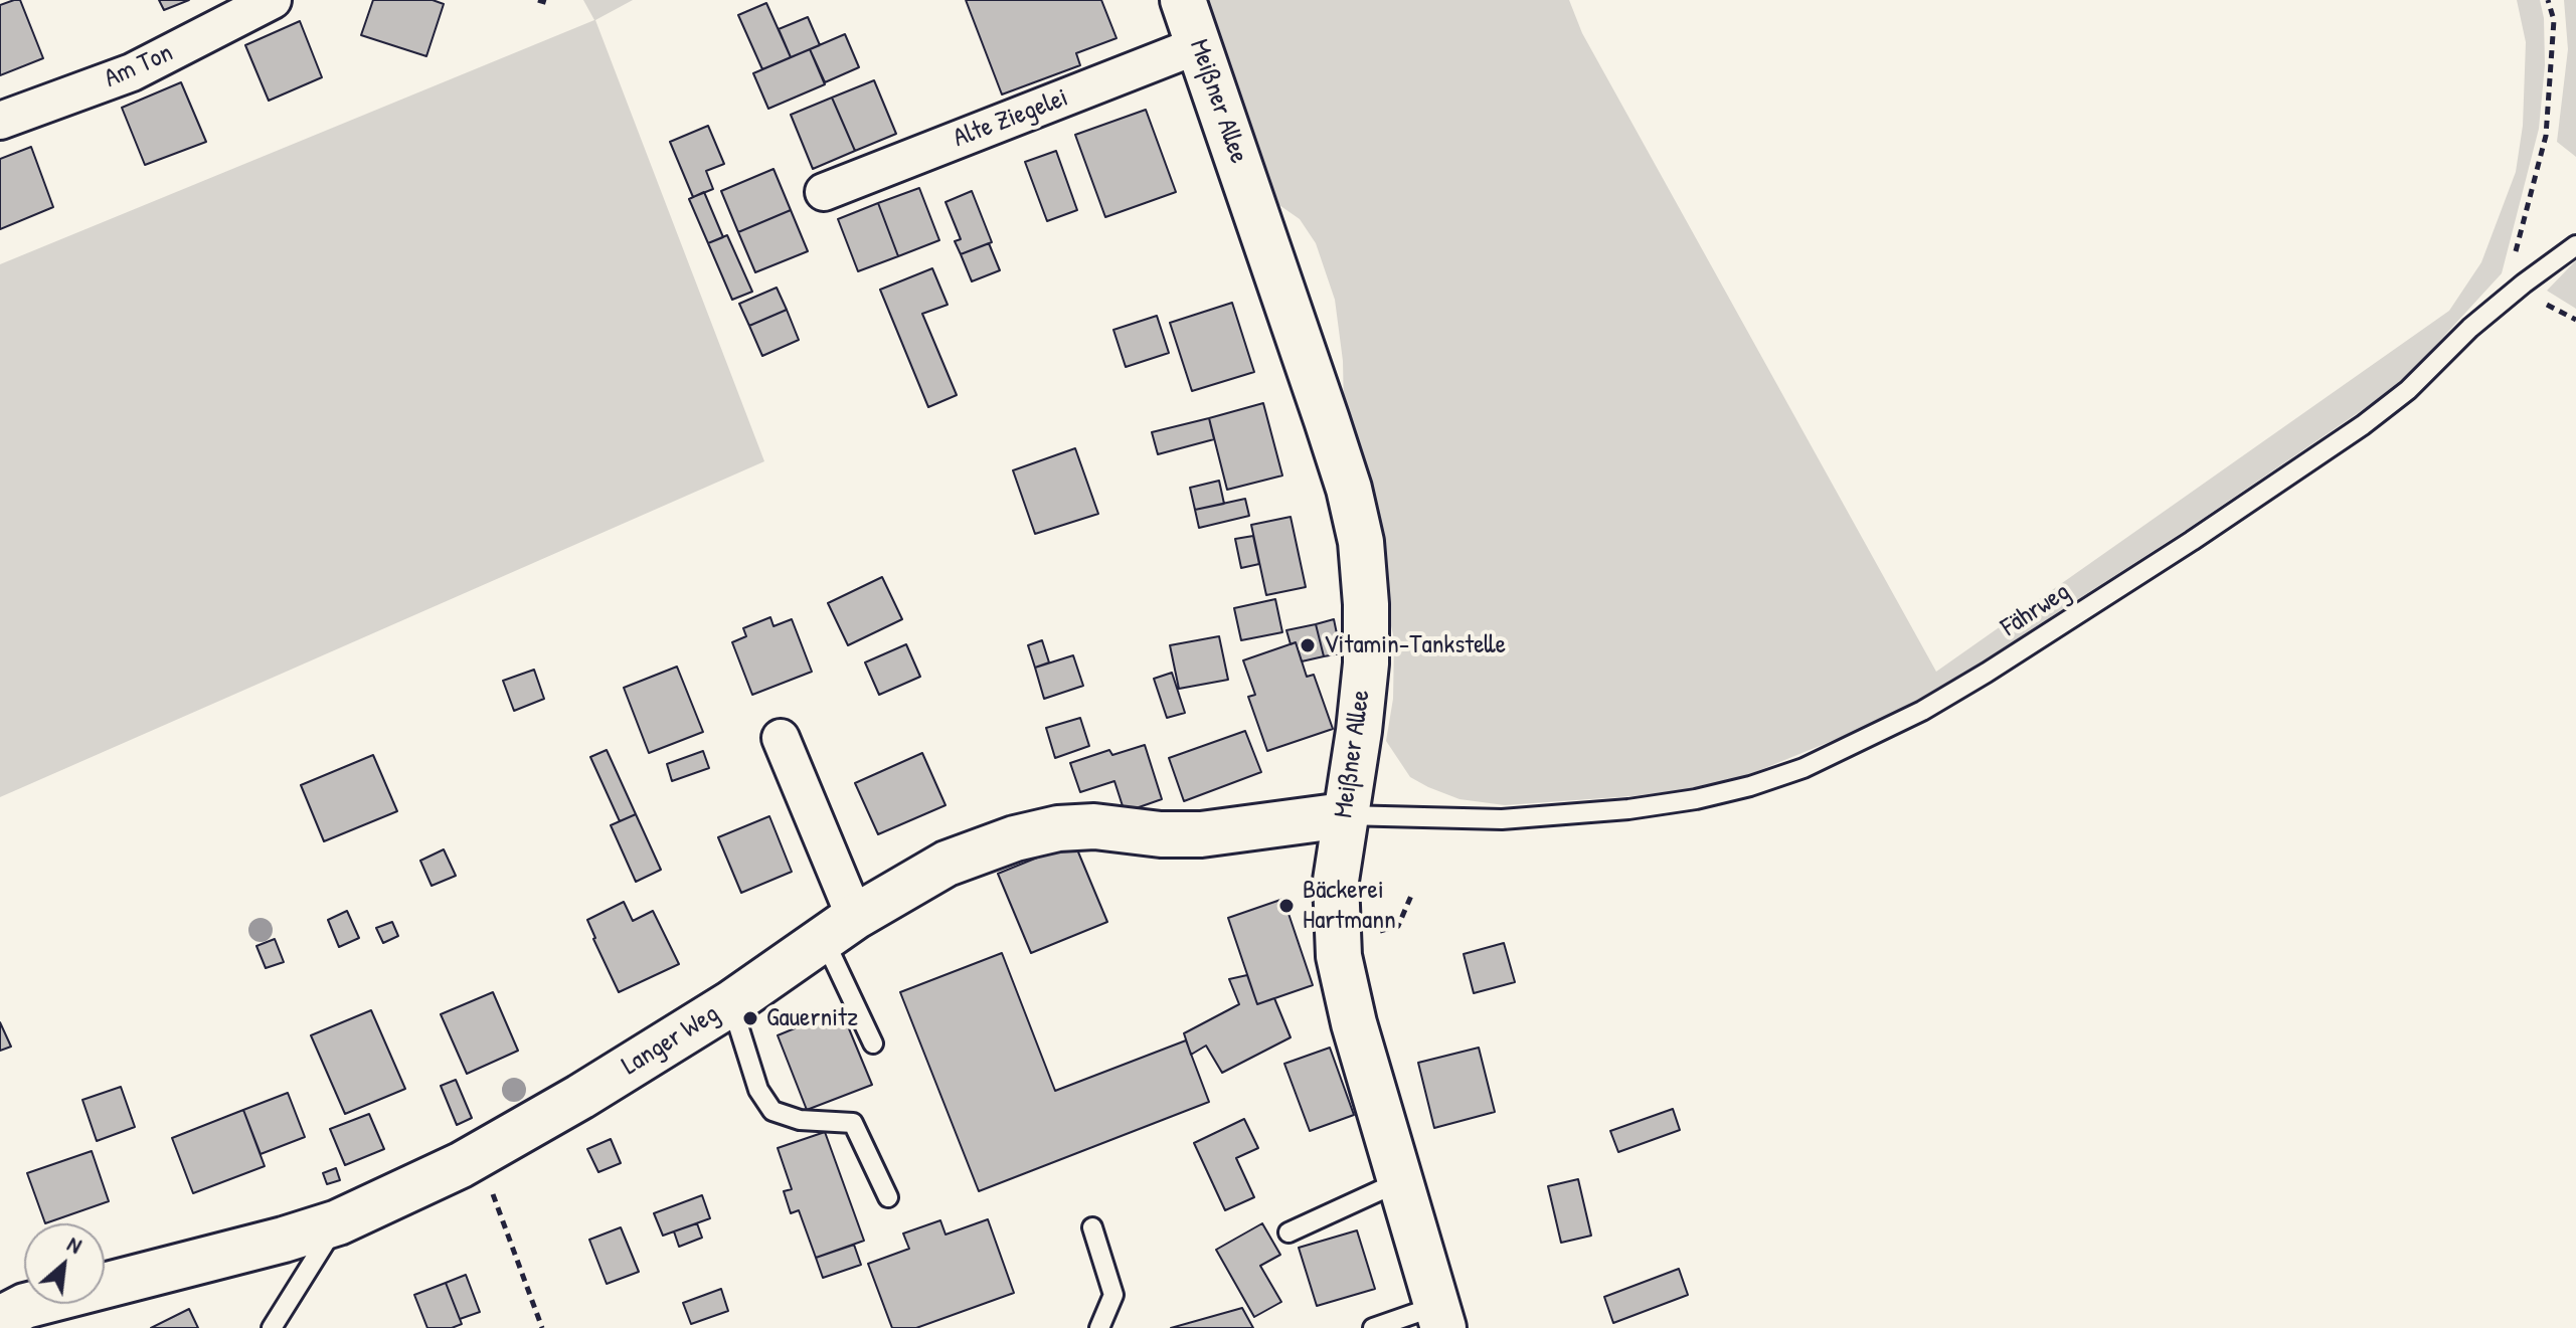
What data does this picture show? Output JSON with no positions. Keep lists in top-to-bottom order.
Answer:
{
  "streets": {
    "street": [
      "Am Ton",
      "Meißner Allee",
      "Alte Ziegelei",
      "Langer Weg"
    ],
    "lane": ["Fährweg"]
  },
  "crossings": [
    ["Meißner Allee", "Alte Ziegelei"],
    ["Meißner Allee", "Fährweg"],
    ["Meißner Allee", "Langer Weg"],
    ["Fährweg", "Langer Weg"]
  ],
  "places": ["Vitamin-Tankstelle", "Bäckerei Hartmann", "Gauernitz"],
  "north": "top right"
}
